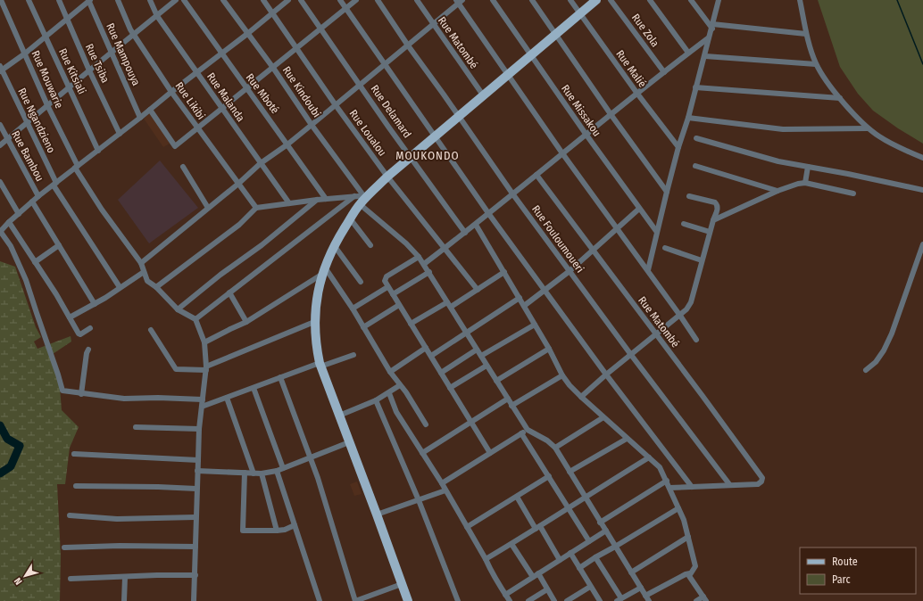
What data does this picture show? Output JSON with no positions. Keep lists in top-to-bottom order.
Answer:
{
  "streets": {
    "street": [
      "Rue Zola",
      "Rue Matombé",
      "Rue Mampouya",
      "Rue Tsiba",
      "Rue Malié",
      "Rue Kitsiali",
      "Rue Mouwarie",
      "Rue Kindoubi",
      "Rue Mboté",
      "Rue Malanda",
      "Rue Likibi",
      "Rue Missakou",
      "Rue Delamard",
      "Rue Ngandzieno",
      "Rue Loualou",
      "Rue Bambou",
      "Rue Fouloumoueri"
    ]
  },
  "crossings": [
    ["Rue Matombé", "Rue Fouloumoueri"]
  ],
  "districts": ["MOUKONDO"],
  "legend": ["Route", "Parc"],
  "north": "bottom left"
}
